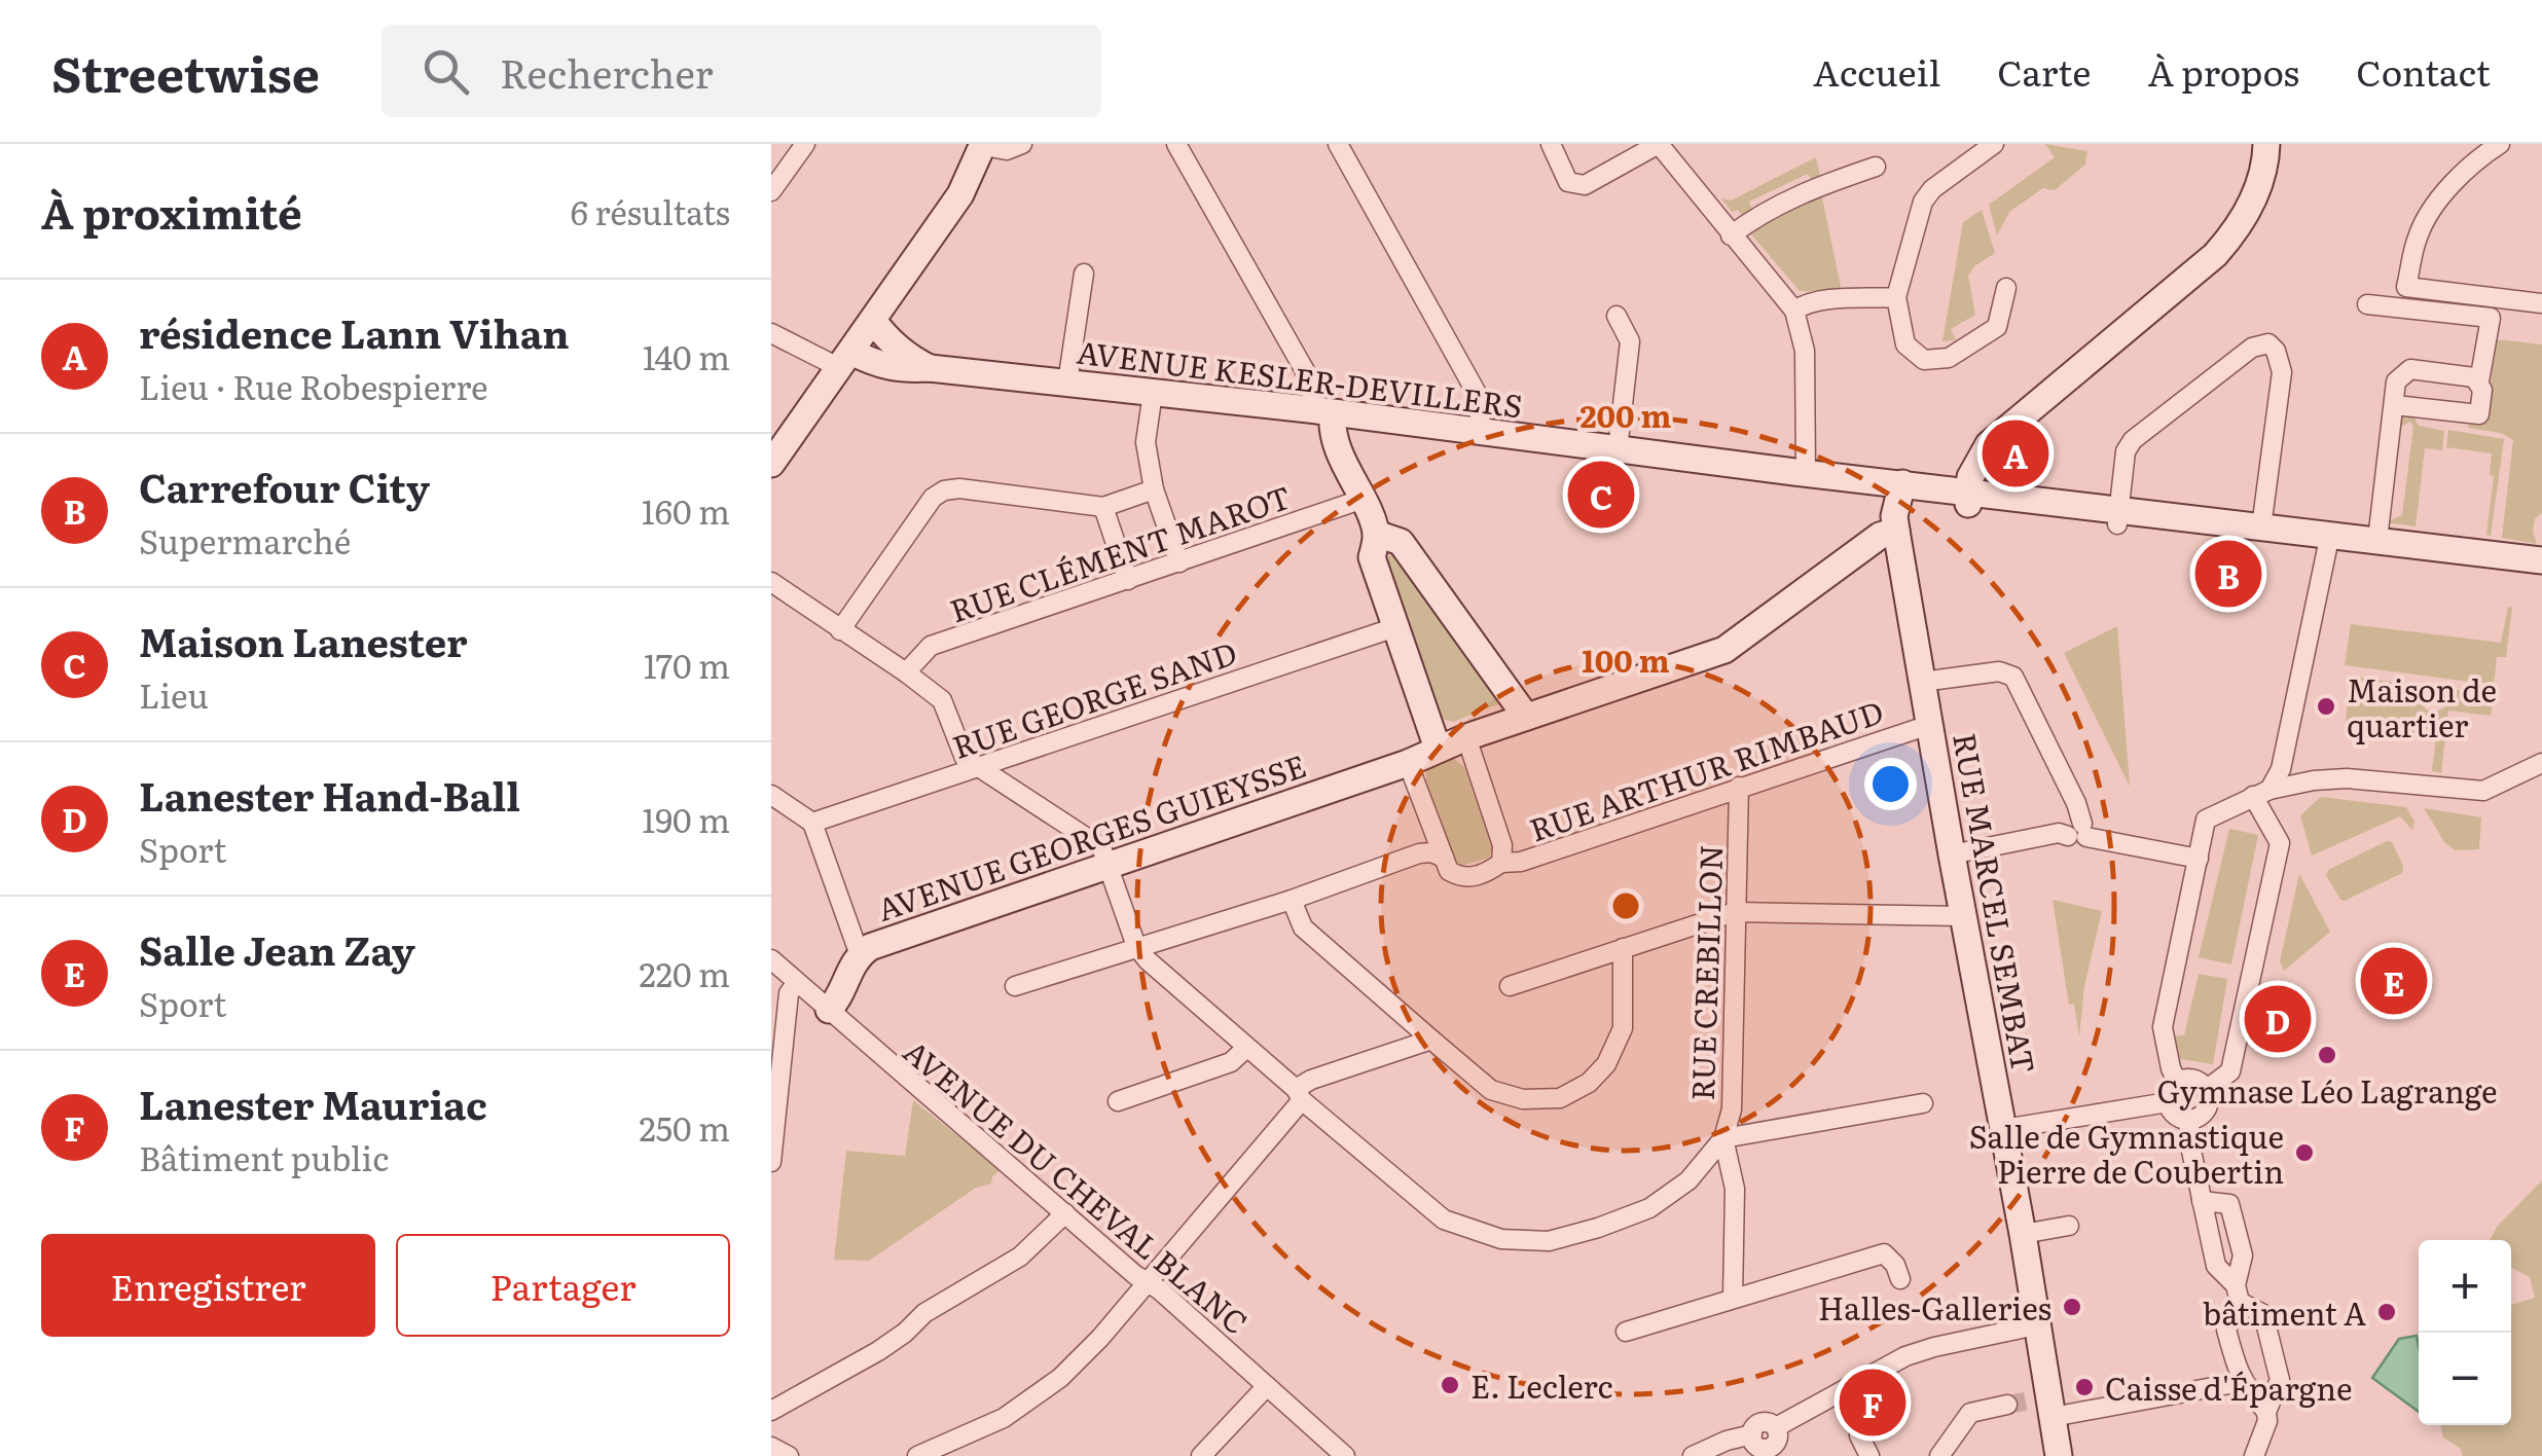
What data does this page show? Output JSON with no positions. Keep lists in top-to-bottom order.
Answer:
{
  "streets": {
    "street": [
      "AVENUE KESLER-DEVILLERS",
      "RUE CLÉMENT MAROT",
      "RUE GEORGE SAND",
      "RUE ARTHUR RIMBAUD",
      "AVENUE GEORGES GUIEYSSE",
      "RUE MARCEL SEMBAT",
      "RUE CREBILLON",
      "AVENUE DU CHEVAL BLANC"
    ]
  },
  "crossings": [
    ["AVENUE KESLER-DEVILLERS", "RUE MARCEL SEMBAT"],
    ["RUE ARTHUR RIMBAUD", "RUE MARCEL SEMBAT"],
    ["RUE ARTHUR RIMBAUD", "RUE CREBILLON"],
    ["AVENUE GEORGES GUIEYSSE", "RUE MARCEL SEMBAT"],
    ["AVENUE GEORGES GUIEYSSE", "AVENUE DU CHEVAL BLANC"]
  ],
  "places": [
    "Maison de quartier",
    "Gymnase Léo Lagrange",
    "Salle de Gymnastique Pierre de Coubertin",
    "Halles-Galleries",
    "bâtiment A",
    "E. Leclerc",
    "Caisse d'Épargne"
  ],
  "page": {
    "header": "Streetwise",
    "search": "Rechercher",
    "nav": [
      "Accueil",
      "Carte",
      "À propos",
      "Contact"
    ],
    "heading": ["À proximité", "6 résultats"],
    "list": [
      {
        "mark": "A",
        "name": "résidence Lann Vihan",
        "note": "Lieu · Rue Robespierre",
        "value": "140 m"
      },
      {
        "mark": "B",
        "name": "Carrefour City",
        "note": "Supermarché",
        "value": "160 m"
      },
      {
        "mark": "C",
        "name": "Maison Lanester",
        "note": "Lieu",
        "value": "170 m"
      },
      {
        "mark": "D",
        "name": "Lanester Hand-Ball",
        "note": "Sport",
        "value": "190 m"
      },
      {
        "mark": "E",
        "name": "Salle Jean Zay",
        "note": "Sport",
        "value": "220 m"
      },
      {
        "mark": "F",
        "name": "Lanester Mauriac",
        "note": "Bâtiment public",
        "value": "250 m"
      }
    ],
    "pins": [
      "A",
      "C",
      "B",
      "E",
      "D",
      "F"
    ],
    "buttons": ["Enregistrer", "Partager"],
    "map_buttons": ["+", "−"]
  },
  "rings": ["200 m", "100 m"]
}
